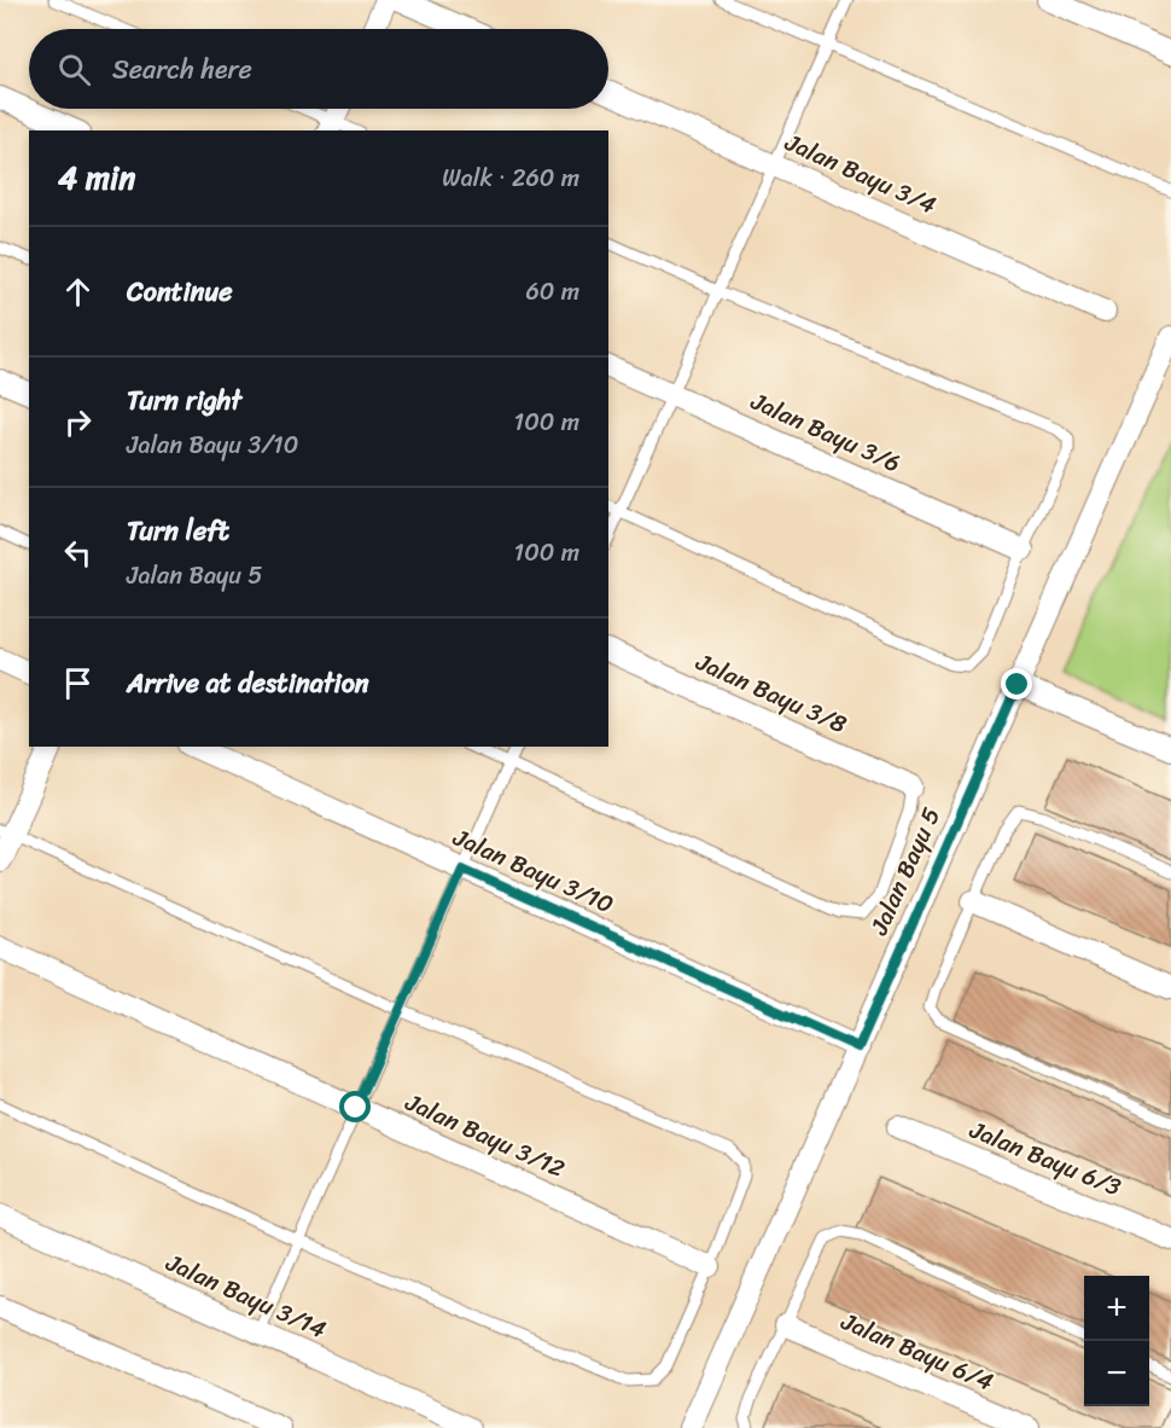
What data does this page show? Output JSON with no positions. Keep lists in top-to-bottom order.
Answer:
{
  "streets": {
    "street": [
      "Jalan Bayu 3/4",
      "Jalan Bayu 3/6",
      "Jalan Bayu 3/8",
      "Jalan Bayu 3/10",
      "Jalan Bayu 5",
      "Jalan Bayu 3/12",
      "Jalan Bayu 6/3",
      "Jalan Bayu 3/14",
      "Jalan Bayu 6/4"
    ]
  },
  "crossings": [
    ["Jalan Bayu 3/10", "Jalan Bayu 5"]
  ],
  "page": {
    "search": "Search here",
    "heading": ["4 min", "Walk · 260 m"],
    "list": [
      ["Continue", "60 m"],
      ["Turn right", "Jalan Bayu 3/10", "100 m"],
      ["Turn left", "Jalan Bayu 5", "100 m"],
      "Arrive at destination"
    ],
    "map_buttons": ["+", "−"]
  }
}
